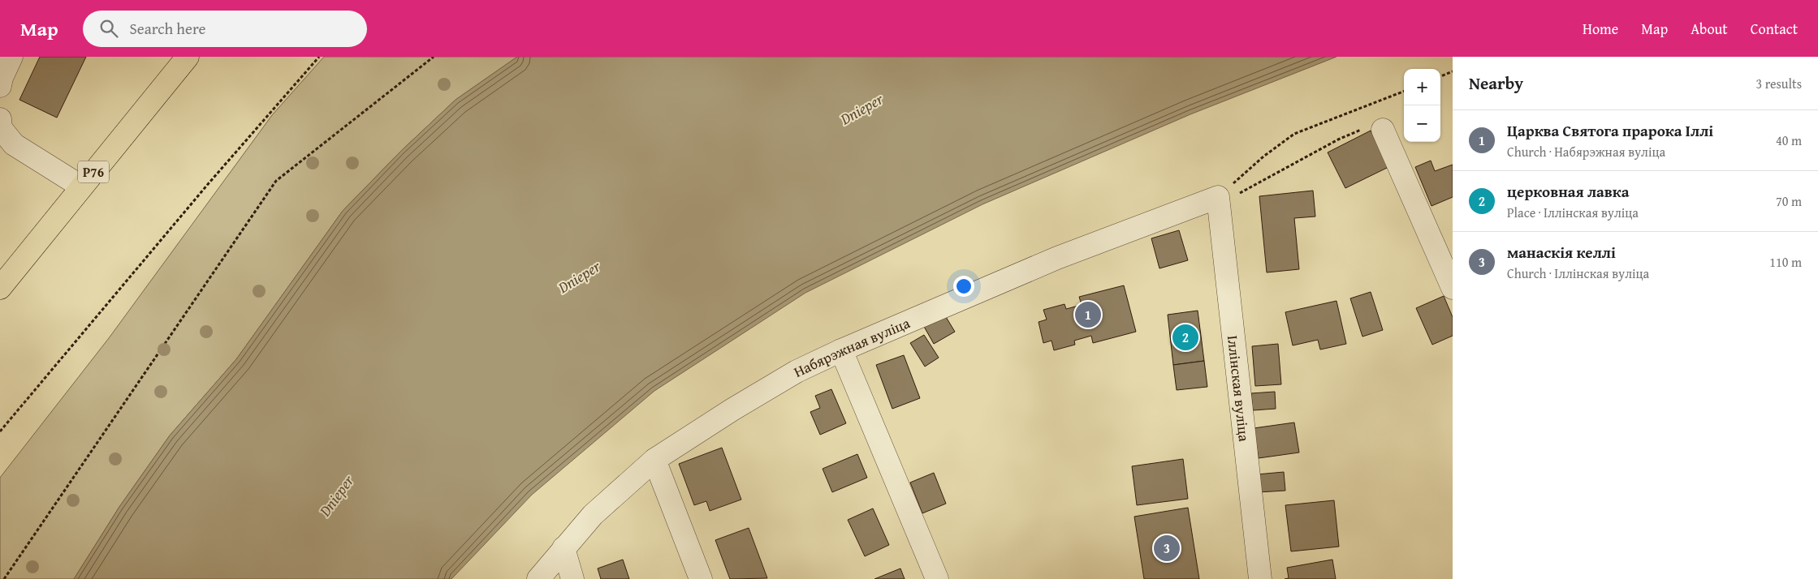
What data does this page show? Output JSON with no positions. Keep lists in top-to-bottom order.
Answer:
{
  "streets": {
    "main road": ["Р76"],
    "street": ["Набярэжная вуліца", "Іллінская вуліца"]
  },
  "crossings": [
    ["Набярэжная вуліца", "Іллінская вуліца"]
  ],
  "water": ["Dnieper"],
  "page": {
    "header": "Map",
    "search": "Search here",
    "nav": [
      "Home",
      "Map",
      "About",
      "Contact"
    ],
    "heading": ["Nearby", "3 results"],
    "map_buttons": ["+", "−"],
    "list": [
      {
        "mark": "1",
        "name": "Царква Святога прарока Іллі",
        "note": "Church · Набярэжная вуліца",
        "value": "40 m"
      },
      {
        "mark": "2",
        "name": "церковная лавка",
        "note": "Place · Іллінская вуліца",
        "value": "70 m"
      },
      {
        "mark": "3",
        "name": "манаскія келлі",
        "note": "Church · Іллінская вуліца",
        "value": "110 m"
      }
    ],
    "pins": ["1", "2", "3"]
  }
}
